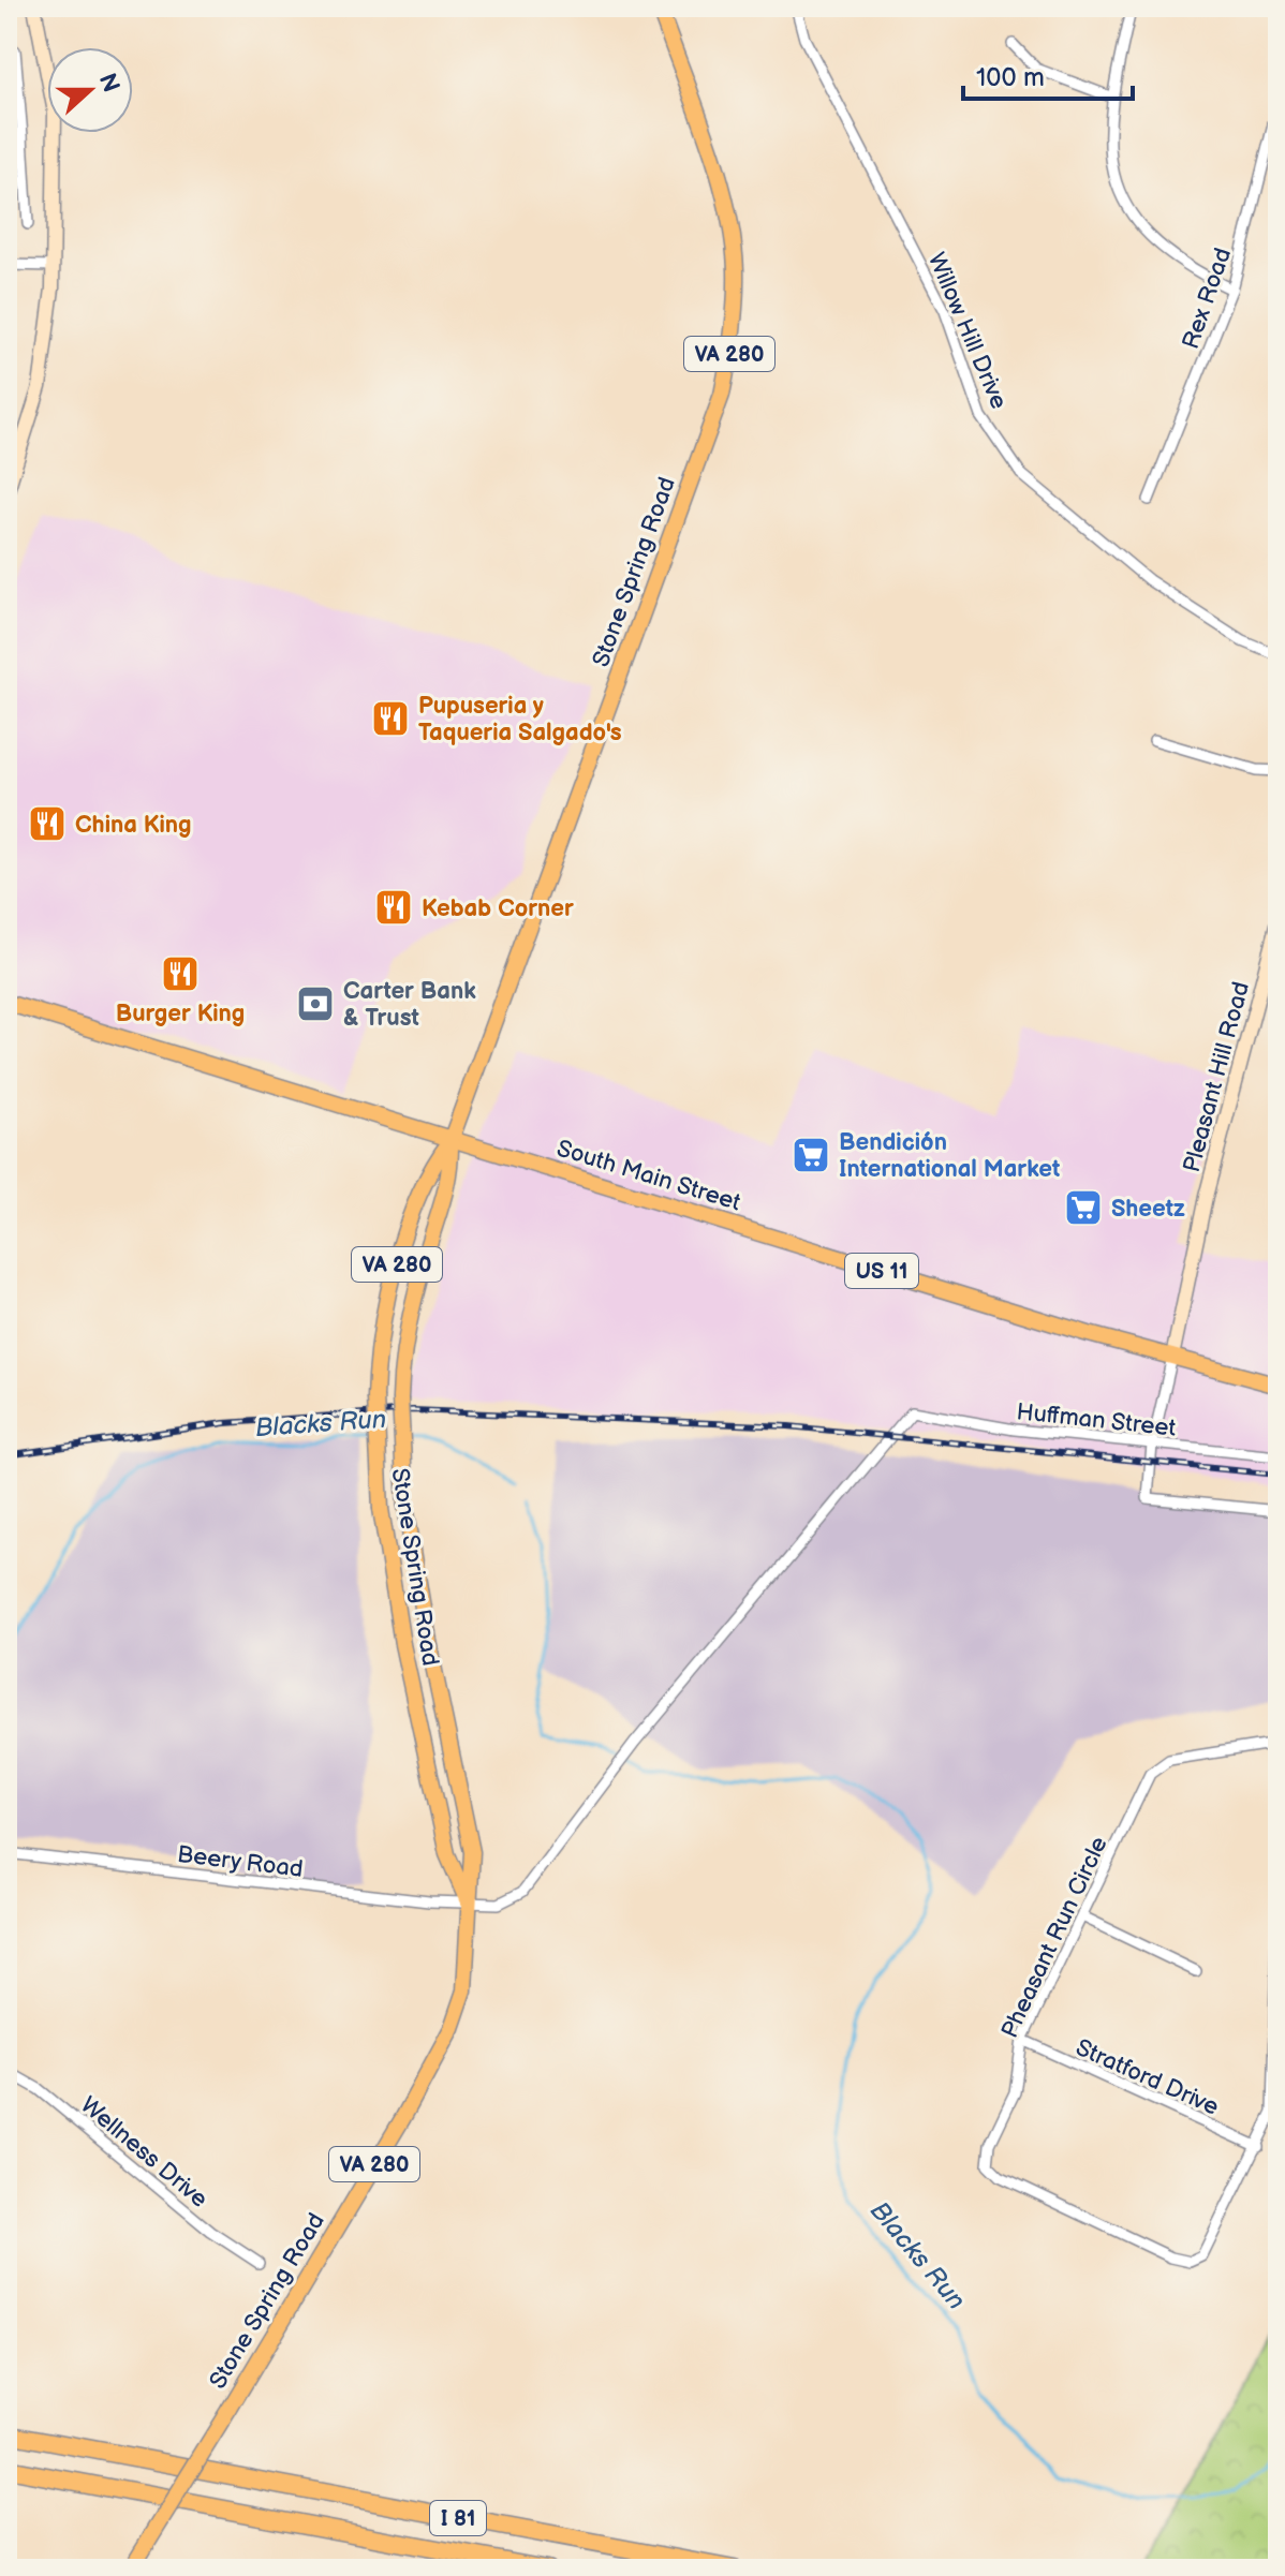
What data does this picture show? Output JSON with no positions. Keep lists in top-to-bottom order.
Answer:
{
  "streets": {
    "highway": ["I 81"],
    "main road": [
      "VA 280",
      "Stone Spring Road",
      "Pleasant Hill Road",
      "South Main Street",
      "US 11"
    ],
    "street": [
      "Rex Road",
      "Willow Hill Drive",
      "Huffman Street",
      "Beery Road",
      "Pheasant Run Circle",
      "Stratford Drive",
      "Wellness Drive"
    ]
  },
  "crossings": [
    ["Stone Spring Road", "South Main Street"],
    ["Stone Spring Road", "Huffman Street"],
    ["Stone Spring Road", "Beery Road"],
    ["Pleasant Hill Road", "South Main Street"],
    ["Pleasant Hill Road", "Huffman Street"],
    ["Huffman Street", "Beery Road"],
    ["Pheasant Run Circle", "Stratford Drive"]
  ],
  "water": ["Blacks Run"],
  "places": {
    "restaurant": [
      "Pupuseria y Taqueria Salgado's",
      "China King",
      "Kebab Corner",
      "Burger King"
    ],
    "bank": ["Carter Bank & Trust"],
    "supermarket": ["Bendición International Market", "Sheetz"]
  },
  "scale_bar": "100 m",
  "north": "right"
}
